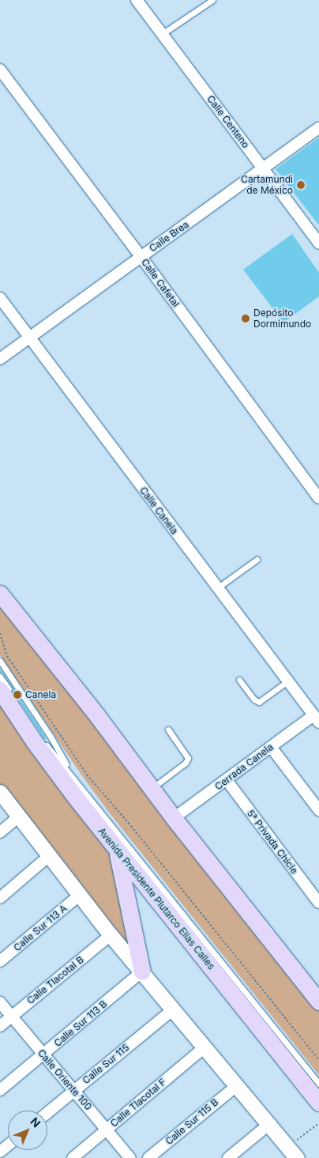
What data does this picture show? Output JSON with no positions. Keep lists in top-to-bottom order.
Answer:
{
  "streets": {
    "main road": ["Avenida Presidente Plutarco Elías Calles"],
    "street": [
      "Calle Centeno",
      "Calle Brea",
      "Calle Cafetal",
      "Calle Canela",
      "Cerrada Canela",
      "5ª Privada Chicle",
      "Calle Sur 113 A",
      "Calle Tlacotal B",
      "Calle Sur 113 B",
      "Calle Sur 115",
      "Calle Oriente 100",
      "Calle Tlacotal F",
      "Calle Sur 115 B"
    ]
  },
  "crossings": [
    ["Calle Centeno", "Calle Brea"],
    ["Calle Brea", "Calle Cafetal"],
    ["Calle Brea", "Calle Canela"],
    ["Calle Canela", "Cerrada Canela"],
    ["Cerrada Canela", "5ª Privada Chicle"],
    ["Calle Tlacotal B", "Calle Oriente 100"],
    ["Calle Sur 113 B", "Calle Oriente 100"],
    ["Calle Sur 115", "Calle Oriente 100"],
    ["Calle Oriente 100", "Calle Tlacotal F"]
  ],
  "places": ["Cartamundi de México", "Depósito Dormimundo", "Canela"],
  "north": "top right"
}
